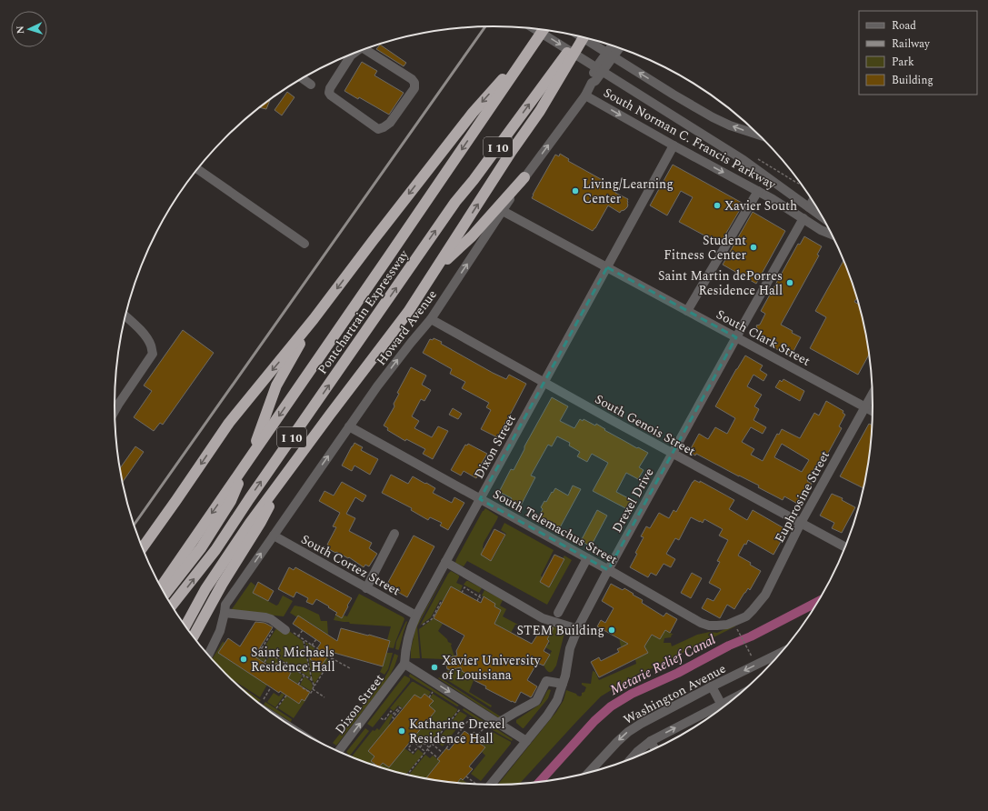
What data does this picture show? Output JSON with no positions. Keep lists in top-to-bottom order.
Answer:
{
  "streets": {
    "highway": ["I 10", "Pontchartrain Expressway"],
    "street": [
      "South Norman C. Francis Parkway",
      "Howard Avenue",
      "South Clark Street",
      "South Genois Street",
      "Dixon Street",
      "Euphrosine Street",
      "Drexel Drive",
      "South Telemachus Street",
      "South Cortez Street",
      "Washington Avenue"
    ]
  },
  "crossings": [
    ["South Norman C. Francis Parkway", "Howard Avenue"],
    ["South Norman C. Francis Parkway", "Dixon Street"],
    ["South Norman C. Francis Parkway", "Drexel Drive"],
    ["Howard Avenue", "South Clark Street"],
    ["Howard Avenue", "South Genois Street"],
    ["Howard Avenue", "South Telemachus Street"],
    ["Howard Avenue", "South Cortez Street"],
    ["South Clark Street", "Dixon Street"],
    ["South Clark Street", "Euphrosine Street"],
    ["South Clark Street", "Drexel Drive"],
    ["South Genois Street", "Dixon Street"],
    ["South Genois Street", "Euphrosine Street"],
    ["South Genois Street", "Drexel Drive"],
    ["Dixon Street", "South Telemachus Street"],
    ["Dixon Street", "South Cortez Street"],
    ["Euphrosine Street", "South Telemachus Street"],
    ["Drexel Drive", "South Telemachus Street"]
  ],
  "one_way": ["Howard Avenue"],
  "water": ["Metarie Relief Canal"],
  "places": [
    "Living/Learning Center",
    "Xavier South",
    "Student Fitness Center",
    "Saint Martin dePorres Residence Hall",
    "STEM Building",
    "Saint Michaels Residence Hall",
    "Xavier University of Louisiana",
    "Katharine Drexel Residence Hall"
  ],
  "legend": [
    "Road",
    "Railway",
    "Park",
    "Building"
  ],
  "north": "left"
}
